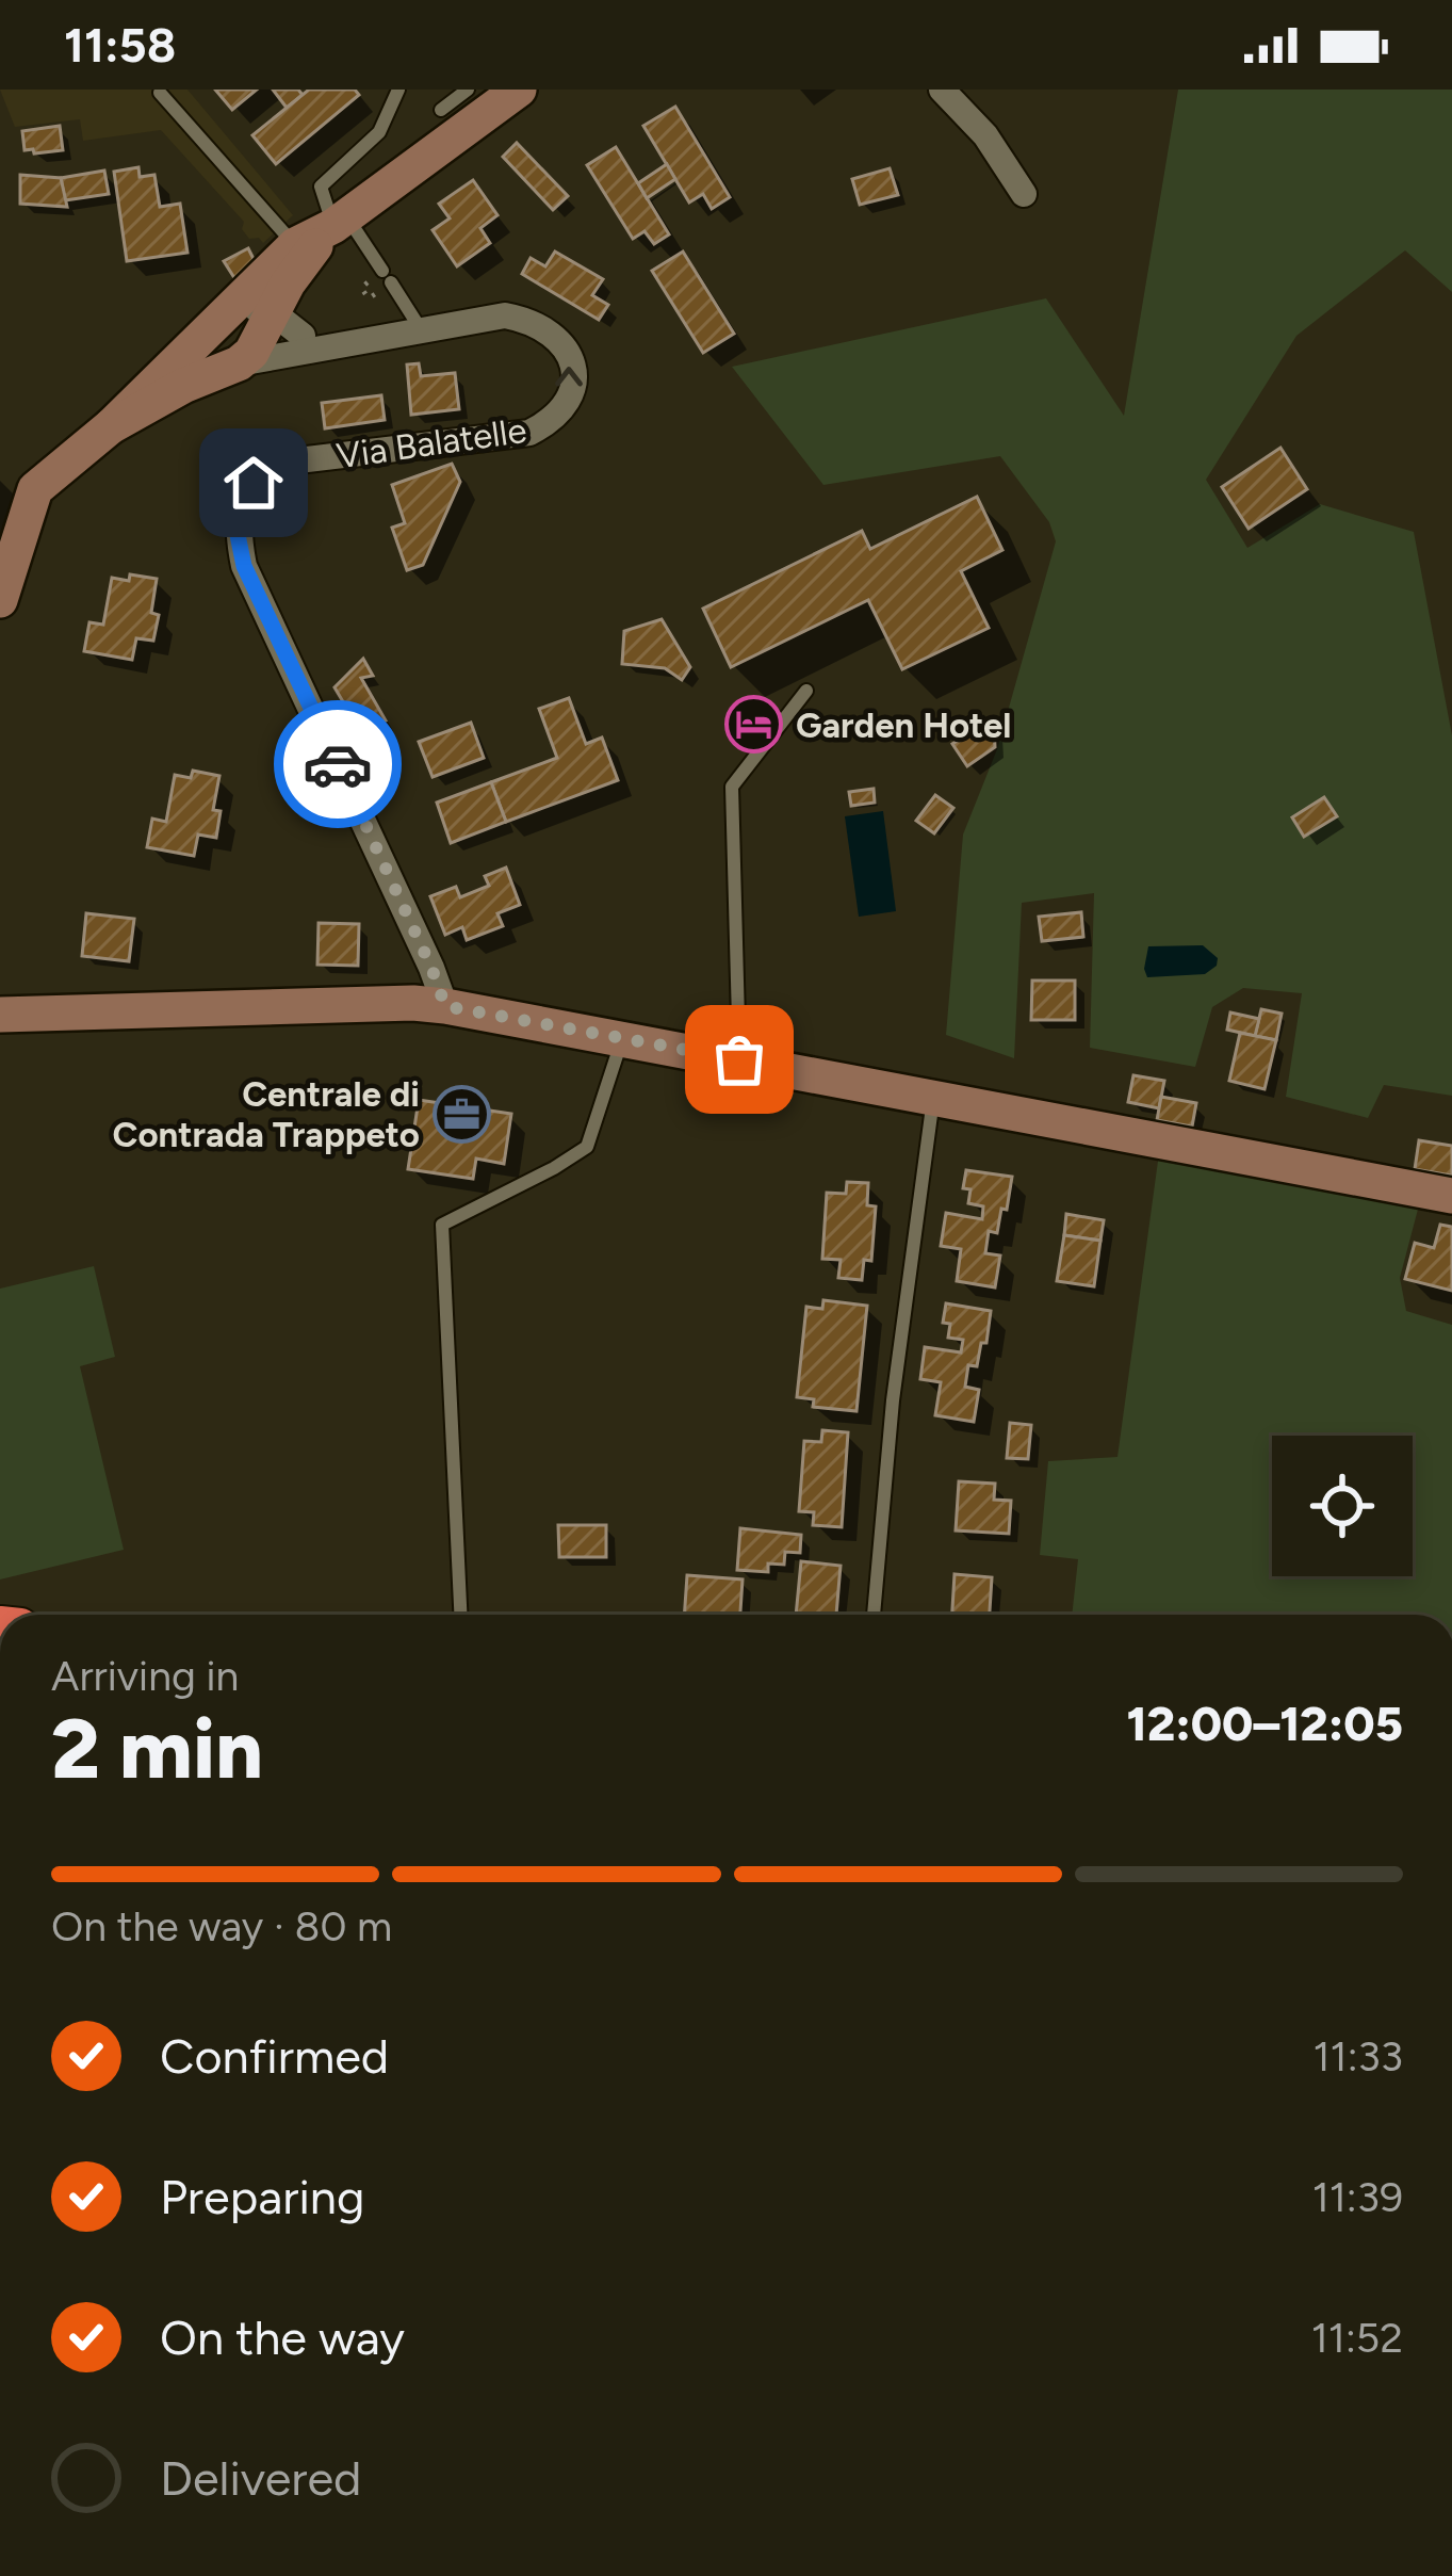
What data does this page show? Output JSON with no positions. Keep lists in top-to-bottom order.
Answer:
{
  "streets": {
    "street": ["Via Balatelle"]
  },
  "places": {
    "hotel": ["Garden Hotel"],
    "office": ["Centrale di Contrada Trappeto"]
  },
  "page": {
    "status": "11:58",
    "heading": ["2 min", "Arriving in", "12:00–12:05"],
    "bar": "On the way · 80 m",
    "list": [
      ["Confirmed", "11:33"],
      ["Preparing", "11:39"],
      ["On the way", "11:52"],
      "Delivered"
    ]
  }
}
